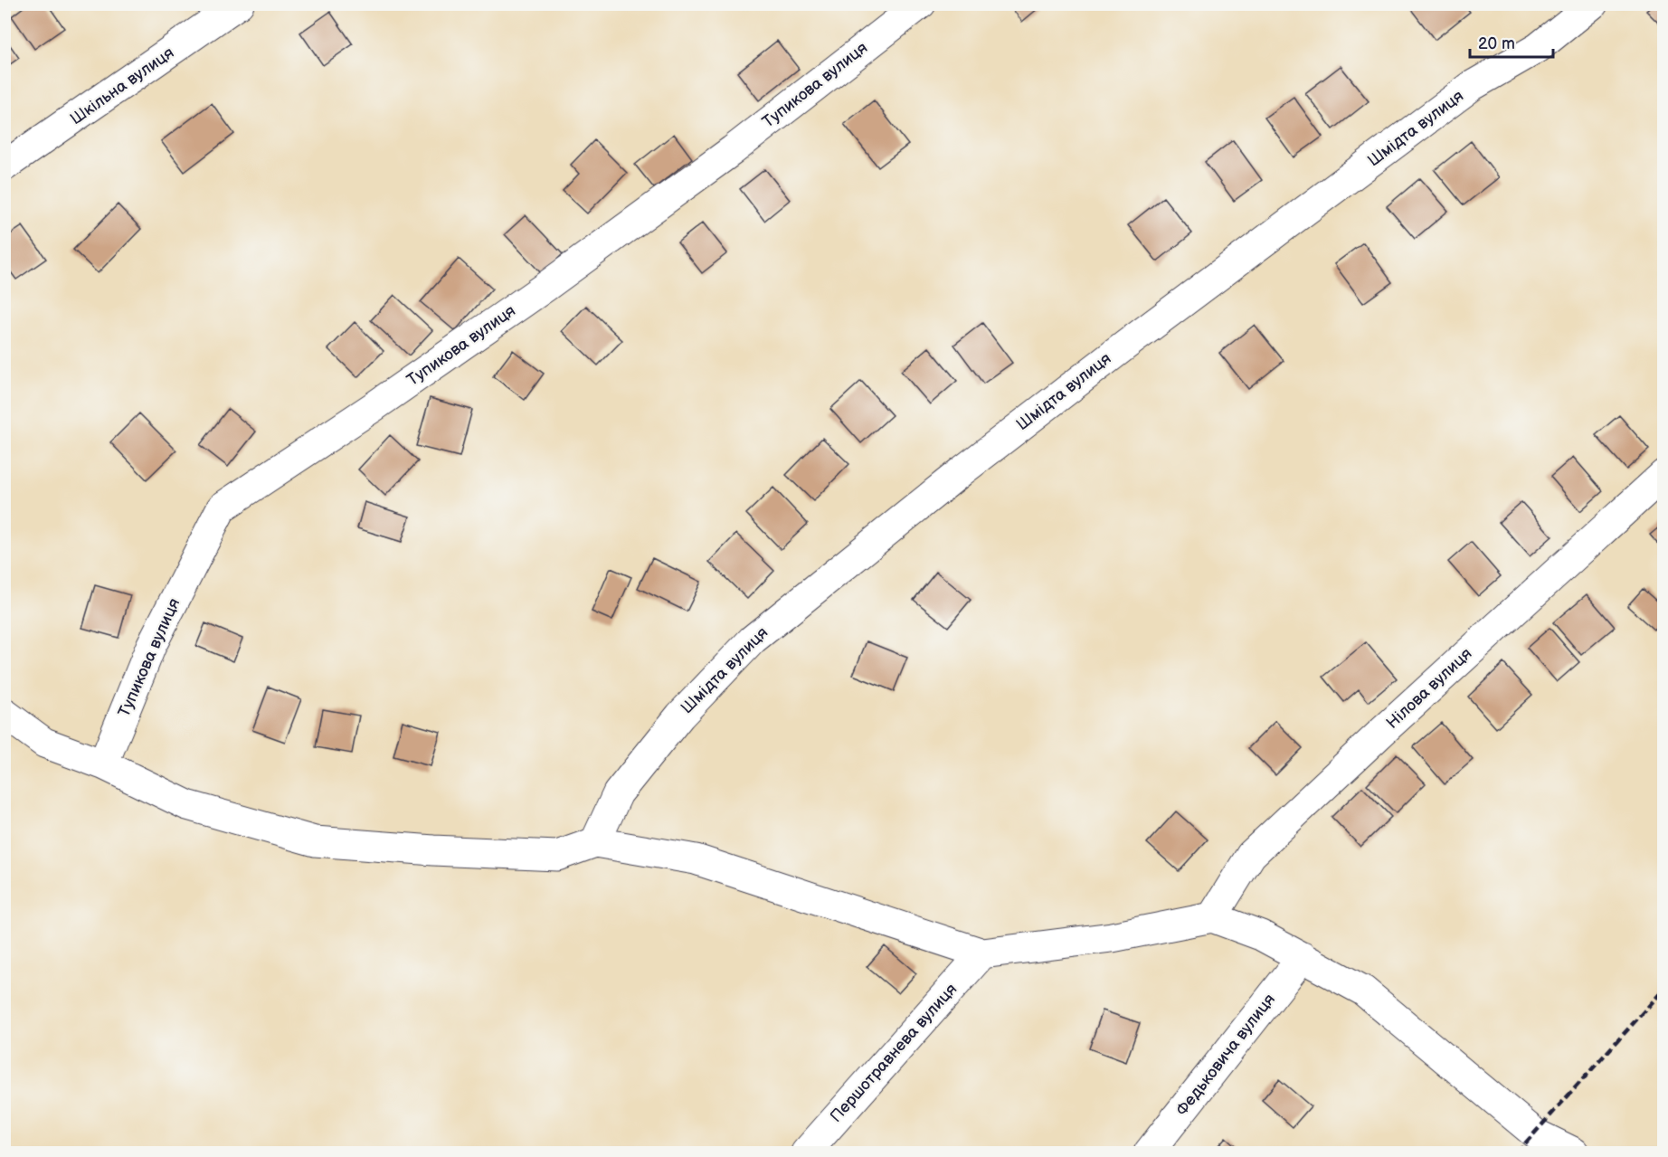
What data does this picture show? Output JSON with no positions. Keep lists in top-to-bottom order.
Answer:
{
  "streets": {
    "street": [
      "Тупикова вулиця",
      "Шкільна вулиця",
      "Шмідта вулиця",
      "Нілова вулиця",
      "Першотравнева вулиця",
      "Федьковича вулиця"
    ]
  },
  "scale_bar": "20 m"
}
